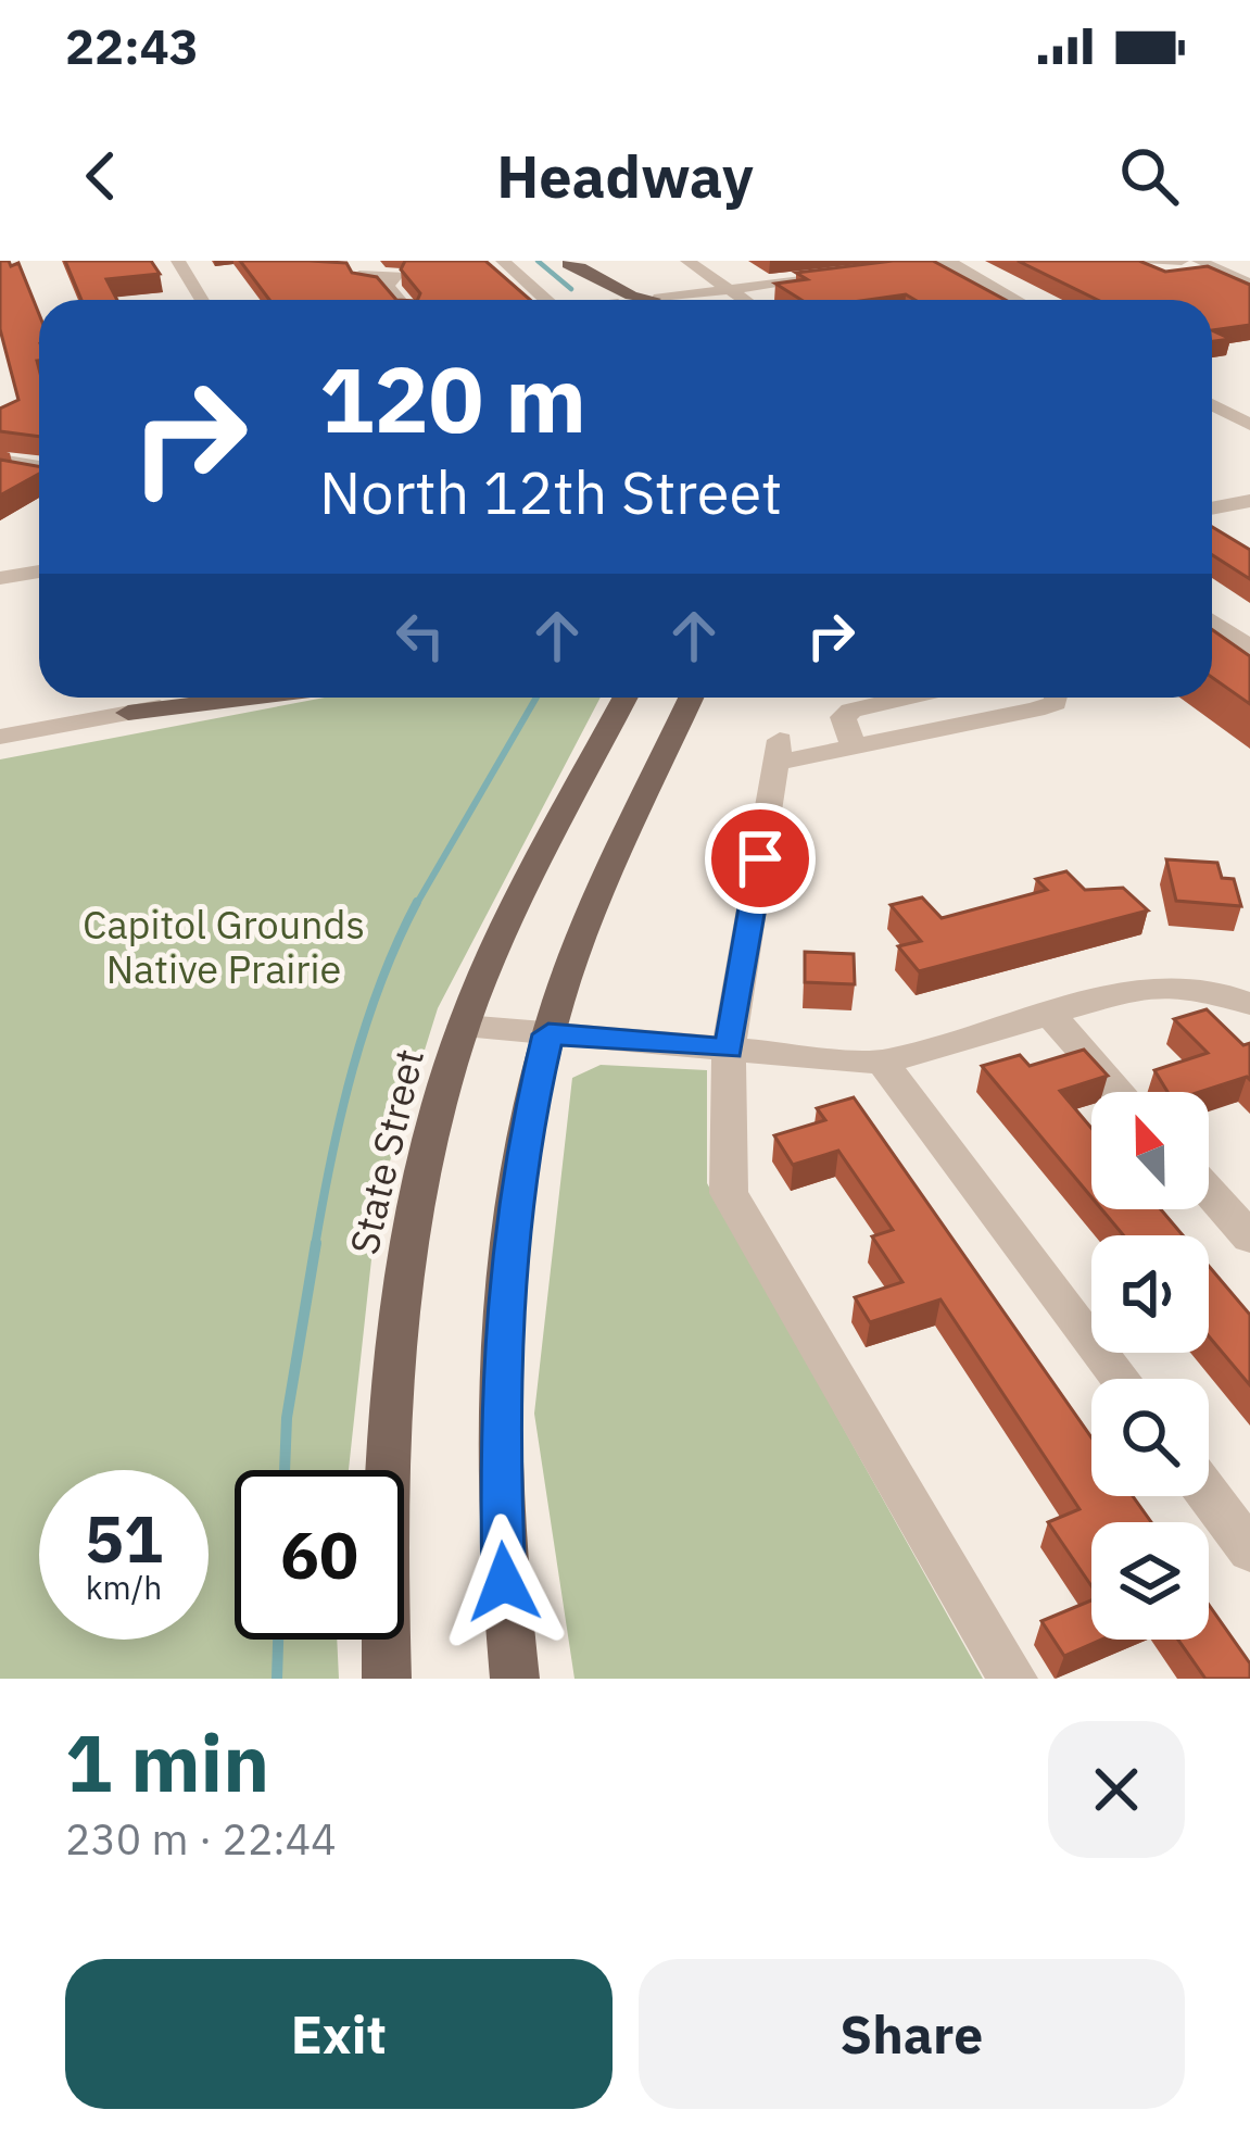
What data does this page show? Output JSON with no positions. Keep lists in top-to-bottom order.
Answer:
{
  "streets": {
    "main road": ["State Street"]
  },
  "parks": ["Capitol Grounds Native Prairie"],
  "north": "top",
  "page": {
    "status": "22:43",
    "header": "Headway",
    "turn": ["120 m", "North 12th Street"],
    "speed": "51 km/h",
    "limit": "60",
    "heading": ["1 min", "230 m · 22:44"],
    "buttons": ["Exit", "Share"]
  }
}
